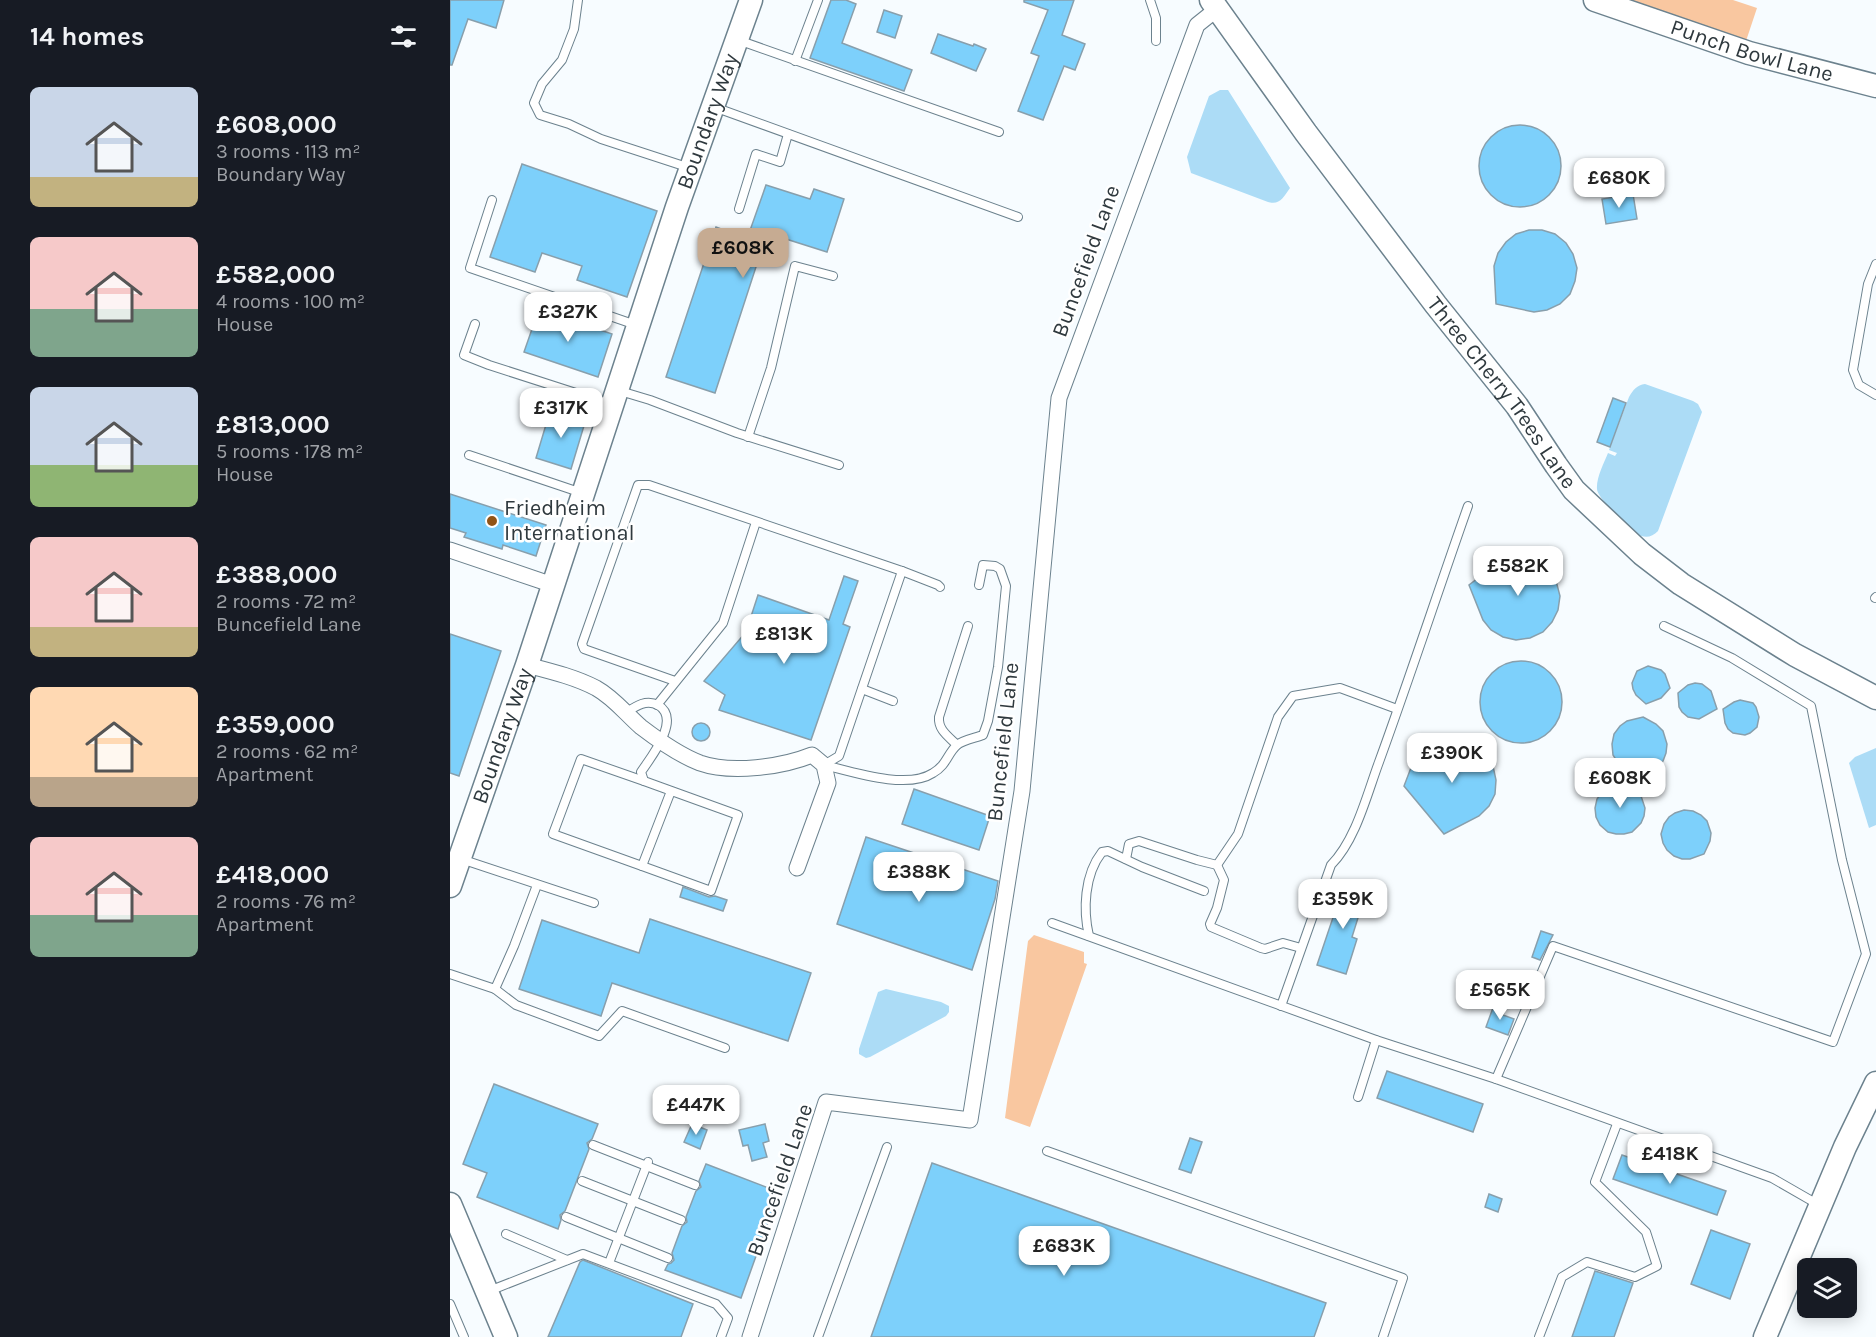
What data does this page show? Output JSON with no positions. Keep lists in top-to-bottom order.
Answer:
{
  "streets": {
    "street": [
      "Punch Bowl Lane",
      "Boundary Way",
      "Buncefield Lane",
      "Three Cherry Trees Lane"
    ]
  },
  "crossings": [
    ["Buncefield Lane", "Three Cherry Trees Lane"]
  ],
  "places": ["Friedheim International"],
  "page": {
    "heading": "14 homes",
    "list": [
      {
        "name": "£608,000",
        "note": "3 rooms · 113 m² · Boundary Way"
      },
      {
        "name": "£582,000",
        "note": "4 rooms · 100 m² · House"
      },
      {
        "name": "£813,000",
        "note": "5 rooms · 178 m² · House"
      },
      {
        "name": "£388,000",
        "note": "2 rooms · 72 m² · Buncefield Lane"
      },
      {
        "name": "£359,000",
        "note": "2 rooms · 62 m² · Apartment"
      },
      {
        "name": "£418,000",
        "note": "2 rooms · 76 m² · Apartment"
      }
    ],
    "price": [
      "£680K",
      "£608K",
      "£327K",
      "£317K",
      "£582K",
      "£813K",
      "£390K",
      "£608K",
      "£388K",
      "£359K",
      "£565K",
      "£447K",
      "£418K",
      "£683K"
    ]
  }
}
